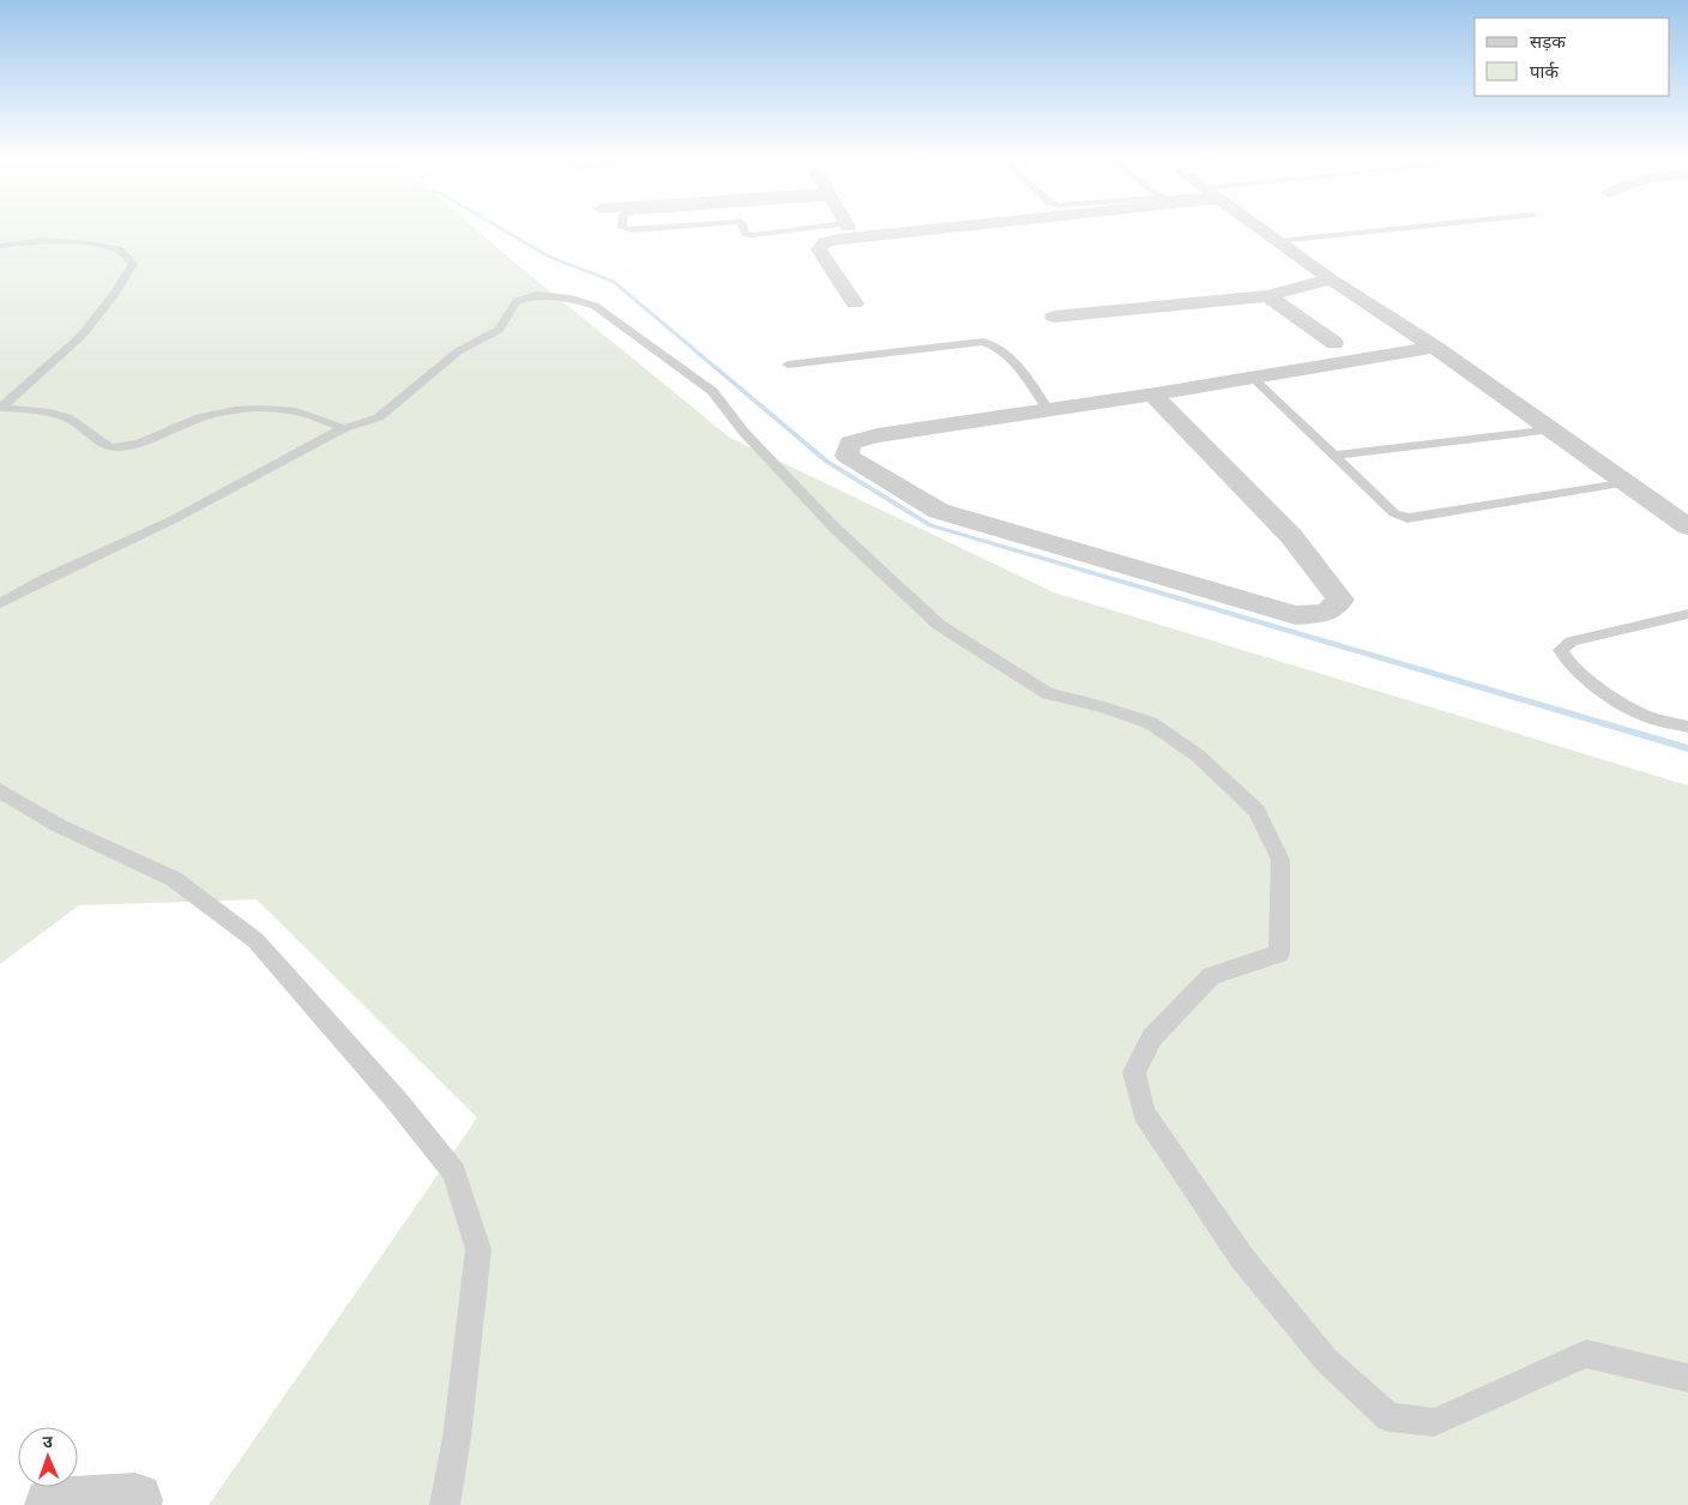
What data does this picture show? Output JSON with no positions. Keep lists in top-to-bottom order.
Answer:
{
  "legend": ["सड़क", "पार्क"],
  "north": "top"
}
